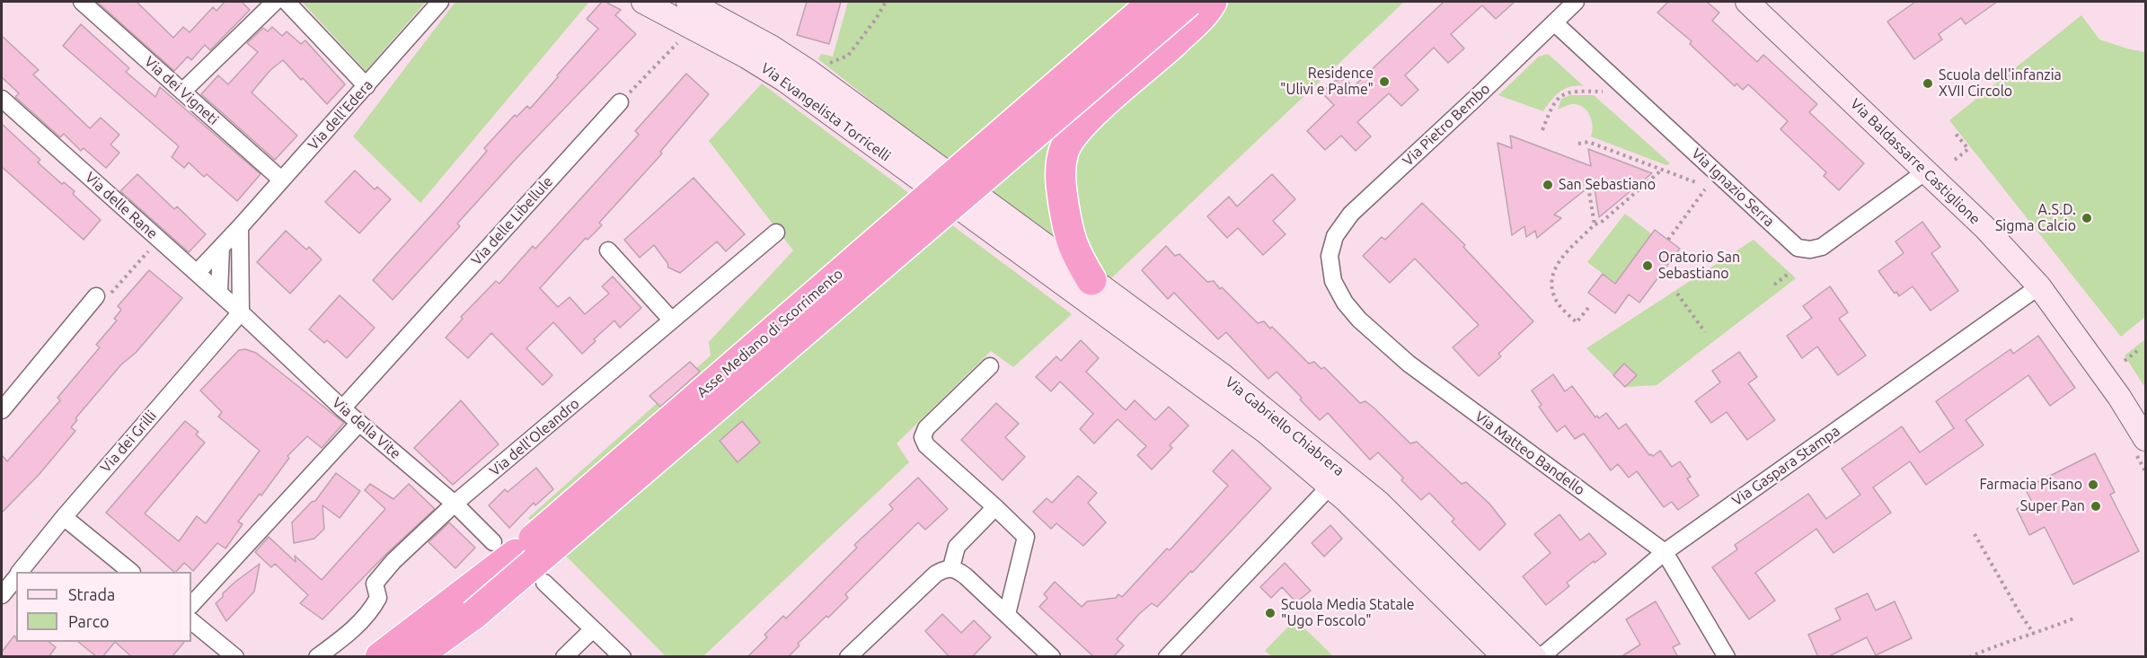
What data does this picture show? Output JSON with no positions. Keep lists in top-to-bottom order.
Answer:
{
  "streets": {
    "highway": ["Asse Mediano di Scorrimento"],
    "street": [
      "Via dei Vigneti",
      "Via Evangelista Torricelli",
      "Via dell'Edera",
      "Via Pietro Bembo",
      "Via Baldassarre Castiglione",
      "Via Ignazio Serra",
      "Via delle Rane",
      "Via delle Libellule",
      "Via Gabriello Chiabrera",
      "Via della Vite",
      "Via dell'Oleandro",
      "Via dei Grilli",
      "Via Matteo Bandello",
      "Via Gaspara Stampa"
    ]
  },
  "crossings": [
    ["Via dei Vigneti", "Via dell'Edera"],
    ["Via Evangelista Torricelli", "Via Gabriello Chiabrera"],
    ["Via dell'Edera", "Via delle Rane"],
    ["Via Pietro Bembo", "Via Ignazio Serra"],
    ["Via Pietro Bembo", "Via Matteo Bandello"],
    ["Via Baldassarre Castiglione", "Via Ignazio Serra"],
    ["Via Baldassarre Castiglione", "Via Gaspara Stampa"],
    ["Via delle Rane", "Via della Vite"],
    ["Via delle Rane", "Via dei Grilli"],
    ["Via delle Libellule", "Via della Vite"],
    ["Via della Vite", "Via dell'Oleandro"],
    ["Via della Vite", "Via dei Grilli"],
    ["Via Matteo Bandello", "Via Gaspara Stampa"]
  ],
  "places": [
    "Residence \"Ulivi e Palme\"",
    "Scuola dell'infanzia XVII Circolo",
    "San Sebastiano",
    "A.S.D. Sigma Calcio",
    "Oratorio San Sebastiano",
    "Farmacia Pisano",
    "Super Pan",
    "Scuola Media Statale \"Ugo Foscolo\""
  ],
  "legend": ["Strada", "Parco"]
}
